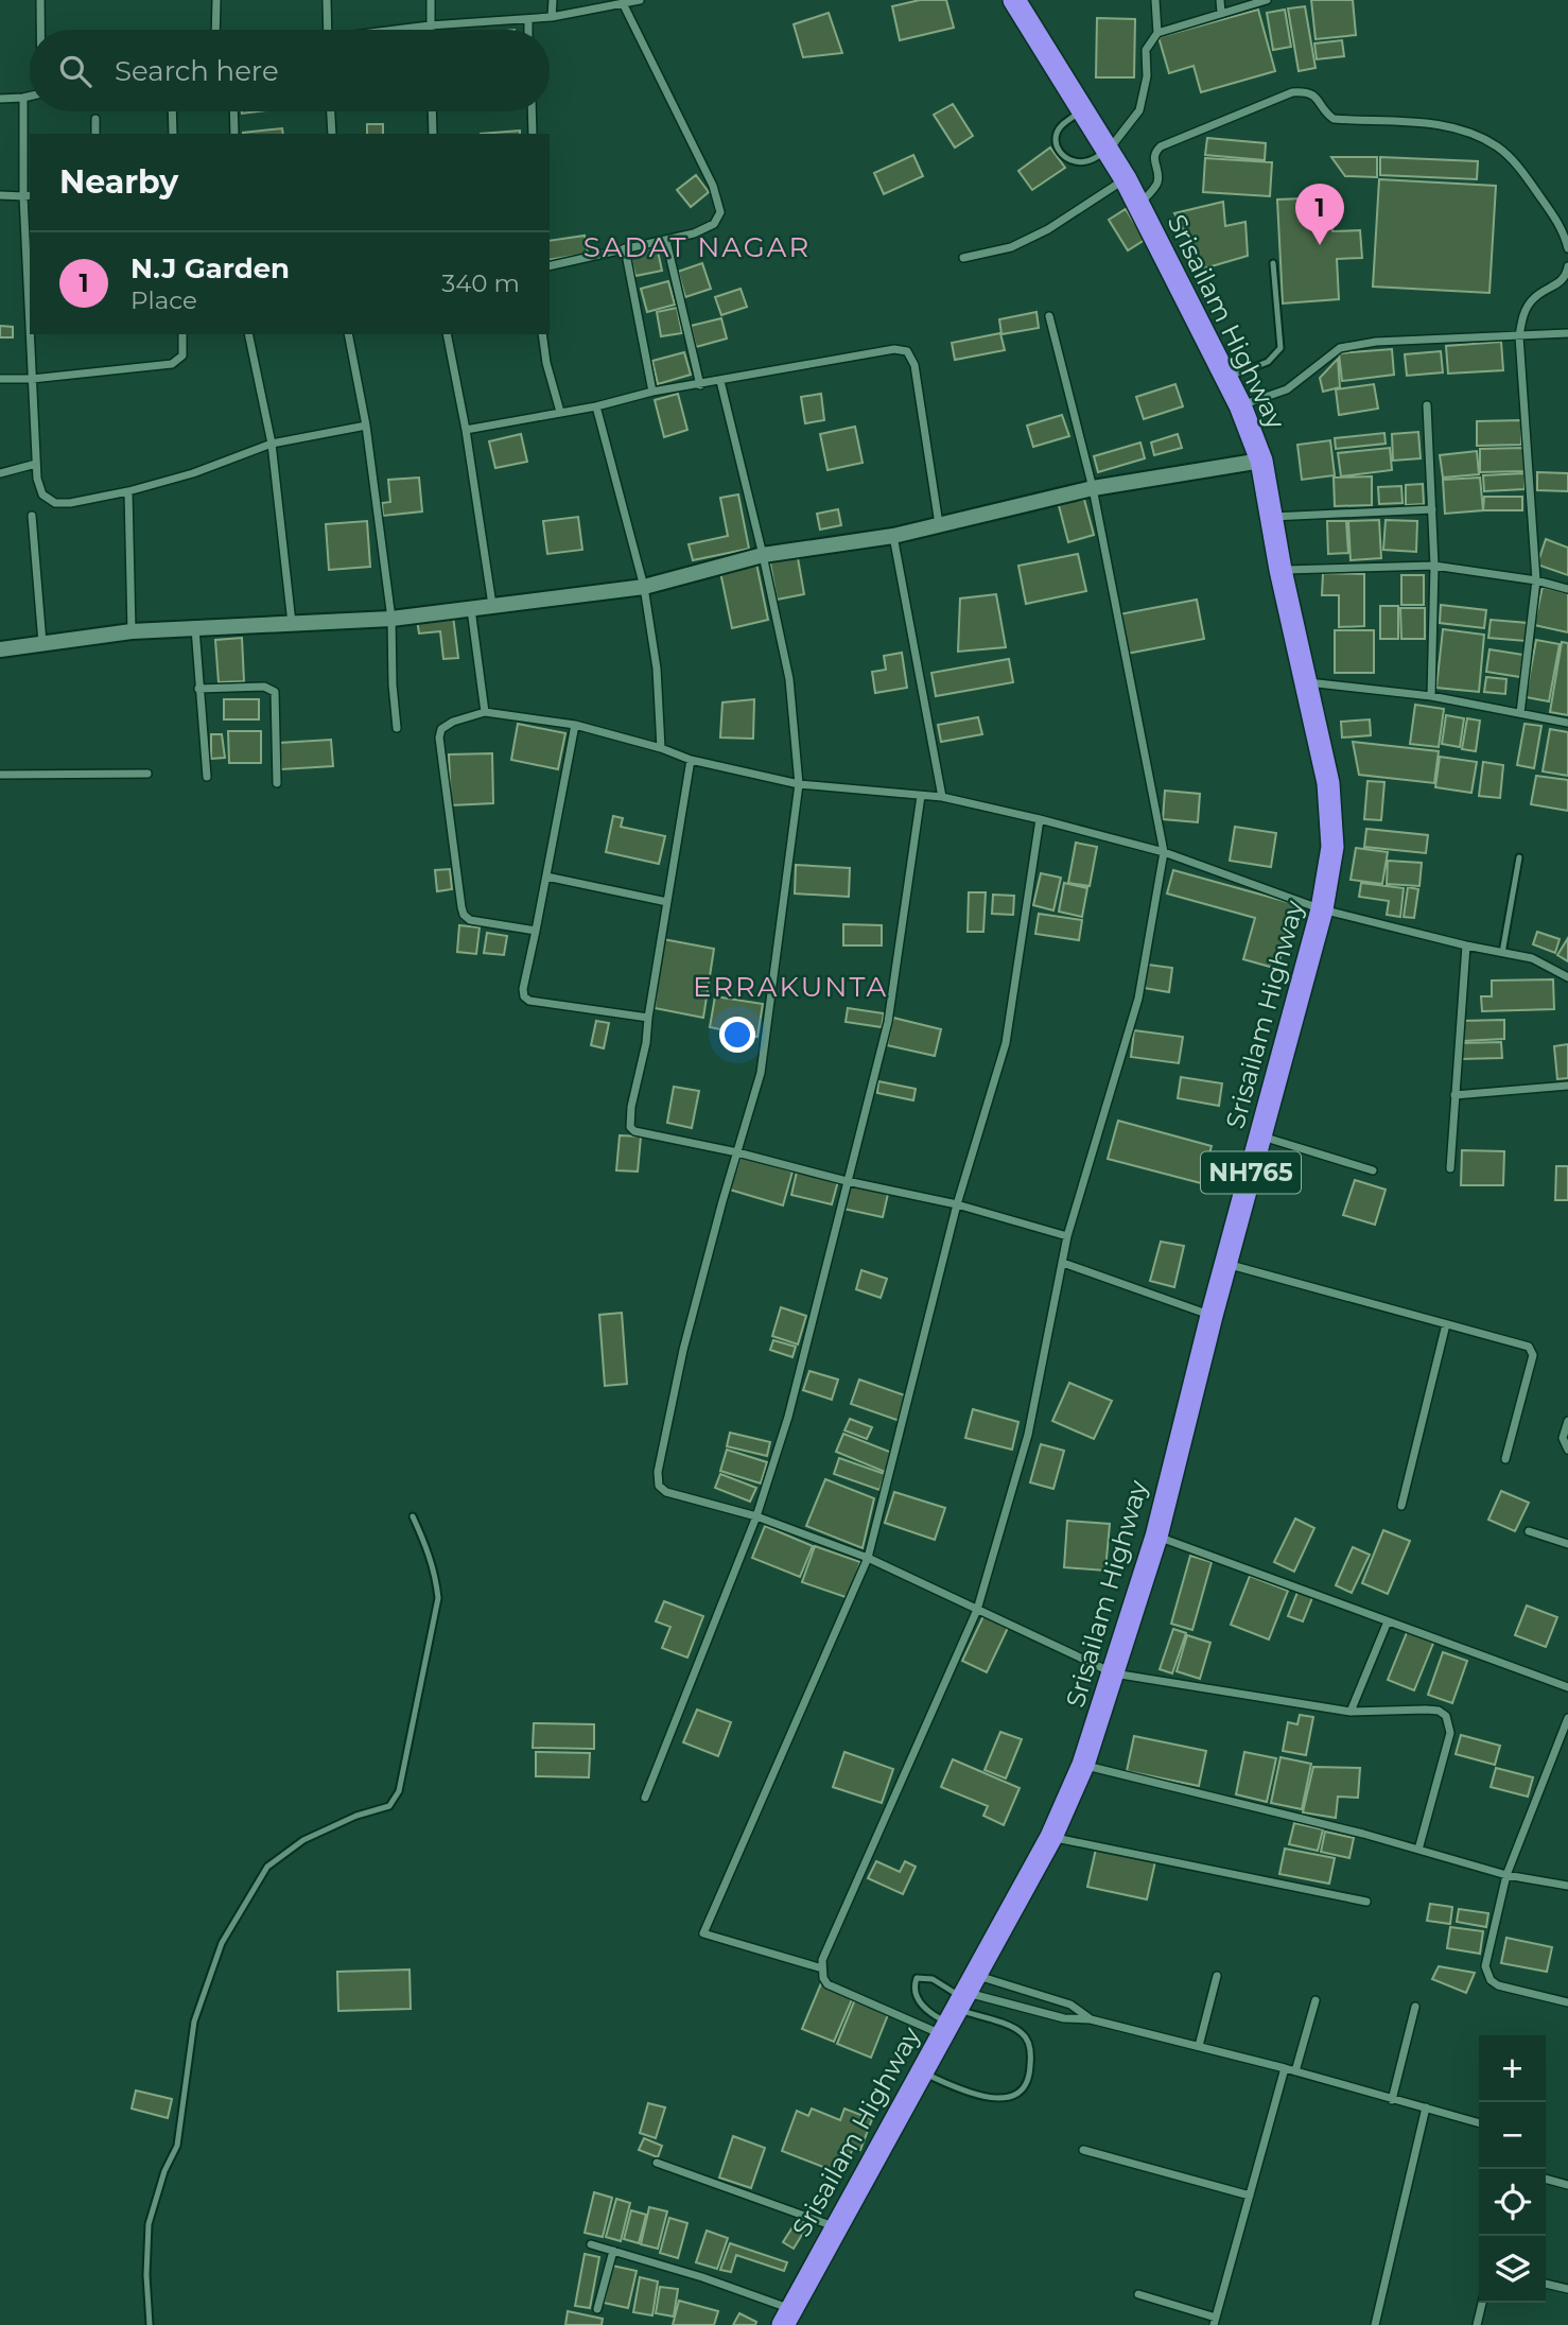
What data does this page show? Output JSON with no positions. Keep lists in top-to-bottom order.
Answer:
{
  "streets": {
    "highway": ["Srisailam Highway", "NH765"]
  },
  "districts": ["SADAT NAGAR", "ERRAKUNTA"],
  "page": {
    "search": "Search here",
    "heading": "Nearby",
    "pins": "1",
    "list": [
      {
        "mark": "1",
        "name": "N.J Garden",
        "note": "Place",
        "value": "340 m"
      }
    ],
    "map_buttons": ["+", "−"]
  }
}
